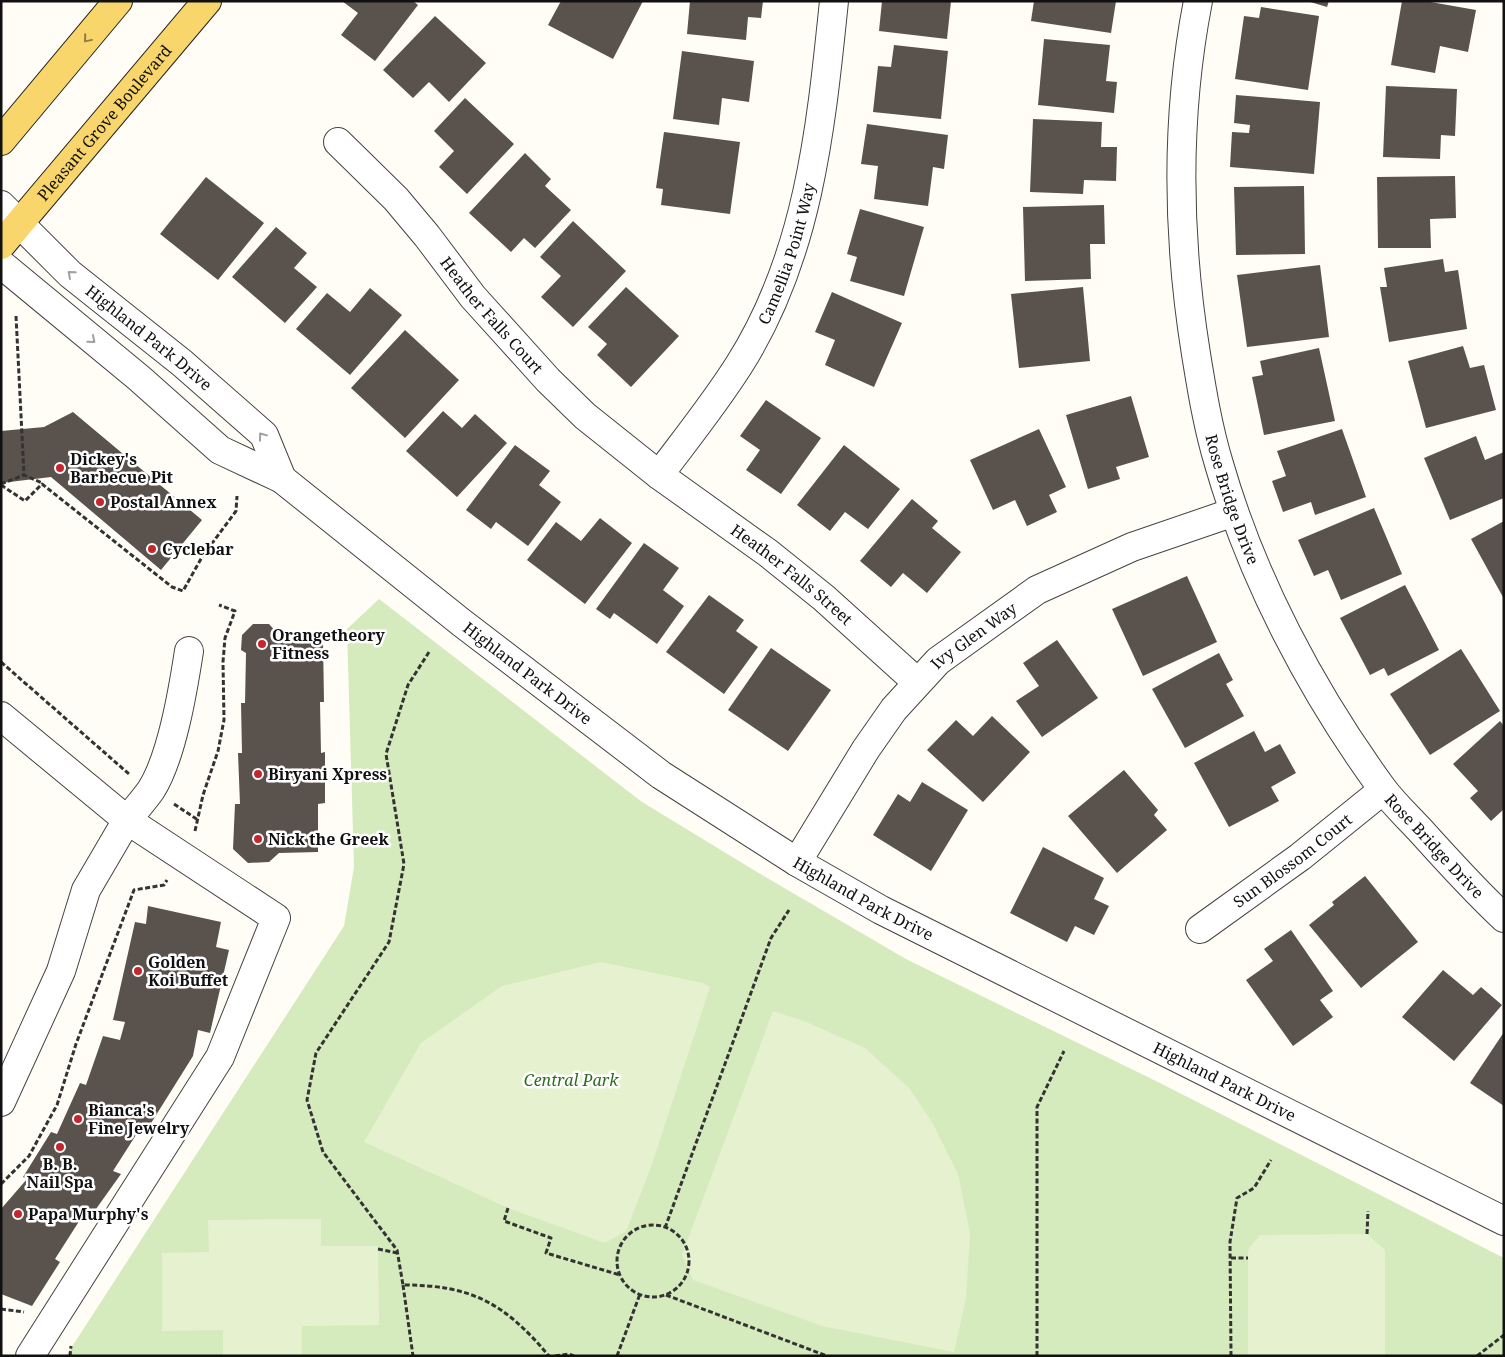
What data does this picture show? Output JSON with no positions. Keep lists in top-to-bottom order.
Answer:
{
  "streets": {
    "main road": ["Pleasant Grove Boulevard"],
    "street": [
      "Camellia Point Way",
      "Heather Falls Court",
      "Highland Park Drive",
      "Rose Bridge Drive",
      "Heather Falls Street",
      "Ivy Glen Way",
      "Sun Blossom Court"
    ]
  },
  "crossings": [
    ["Pleasant Grove Boulevard", "Highland Park Drive"],
    ["Camellia Point Way", "Heather Falls Court"],
    ["Camellia Point Way", "Heather Falls Street"],
    ["Heather Falls Court", "Heather Falls Street"],
    ["Highland Park Drive", "Ivy Glen Way"],
    ["Rose Bridge Drive", "Ivy Glen Way"],
    ["Rose Bridge Drive", "Sun Blossom Court"],
    ["Heather Falls Street", "Ivy Glen Way"]
  ],
  "parks": ["Central Park"],
  "places": [
    "Dickey's Barbecue Pit",
    "Postal Annex",
    "Cyclebar",
    "Orangetheory Fitness",
    "Biryani Xpress",
    "Nick the Greek",
    "Golden Koi Buffet",
    "Bianca's Fine Jewelry",
    "B. B. Nail Spa",
    "Papa Murphy's"
  ]
}
